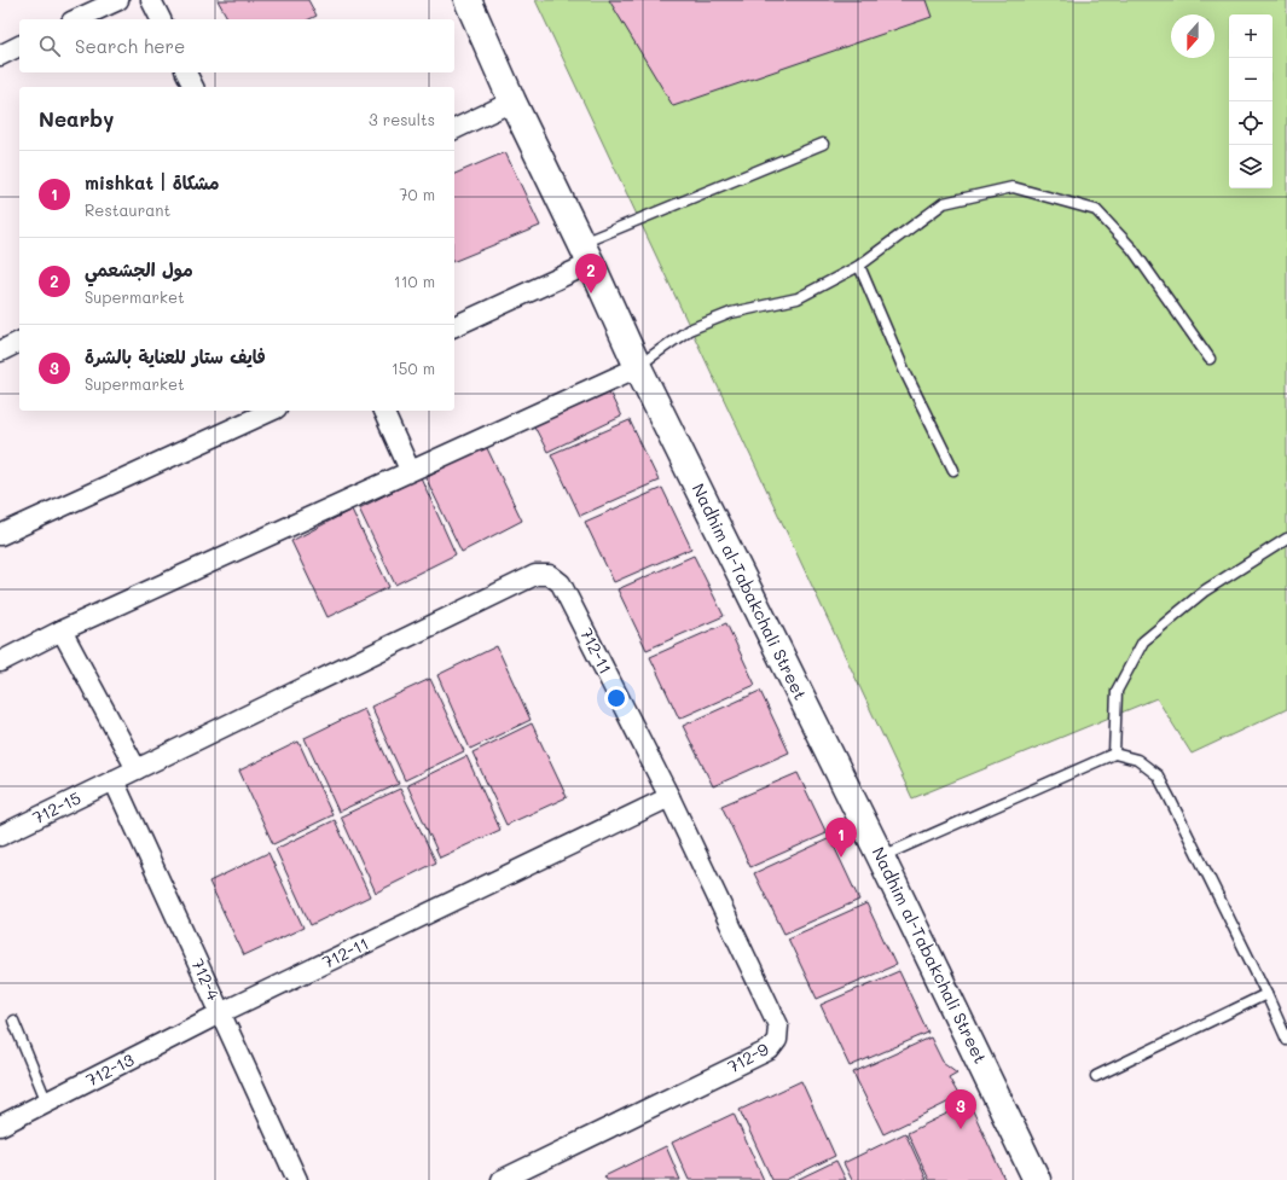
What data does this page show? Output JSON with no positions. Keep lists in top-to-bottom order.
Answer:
{
  "streets": {
    "main road": ["Nadhim al-Tabakchali Street"],
    "street": [
      "712-11",
      "712-15",
      "712-4",
      "712-9",
      "712-13"
    ]
  },
  "crossings": [
    ["712-11", "712-15"],
    ["712-11", "712-4"],
    ["712-11", "712-9"],
    ["712-11", "712-13"],
    ["712-15", "712-4"],
    ["712-4", "712-13"]
  ],
  "north": "bottom",
  "page": {
    "map_buttons": ["+", "−"],
    "search": "Search here",
    "heading": ["Nearby", "3 results"],
    "list": [
      {
        "mark": "1",
        "name": "mishkat | مشكاة",
        "note": "Restaurant",
        "value": "70 m"
      },
      {
        "mark": "2",
        "name": "مول الجشعمي",
        "note": "Supermarket",
        "value": "110 m"
      },
      {
        "mark": "3",
        "name": "فايف ستار للعناية بالشرة",
        "note": "Supermarket",
        "value": "150 m"
      }
    ],
    "pins": ["2", "1", "3"]
  }
}
